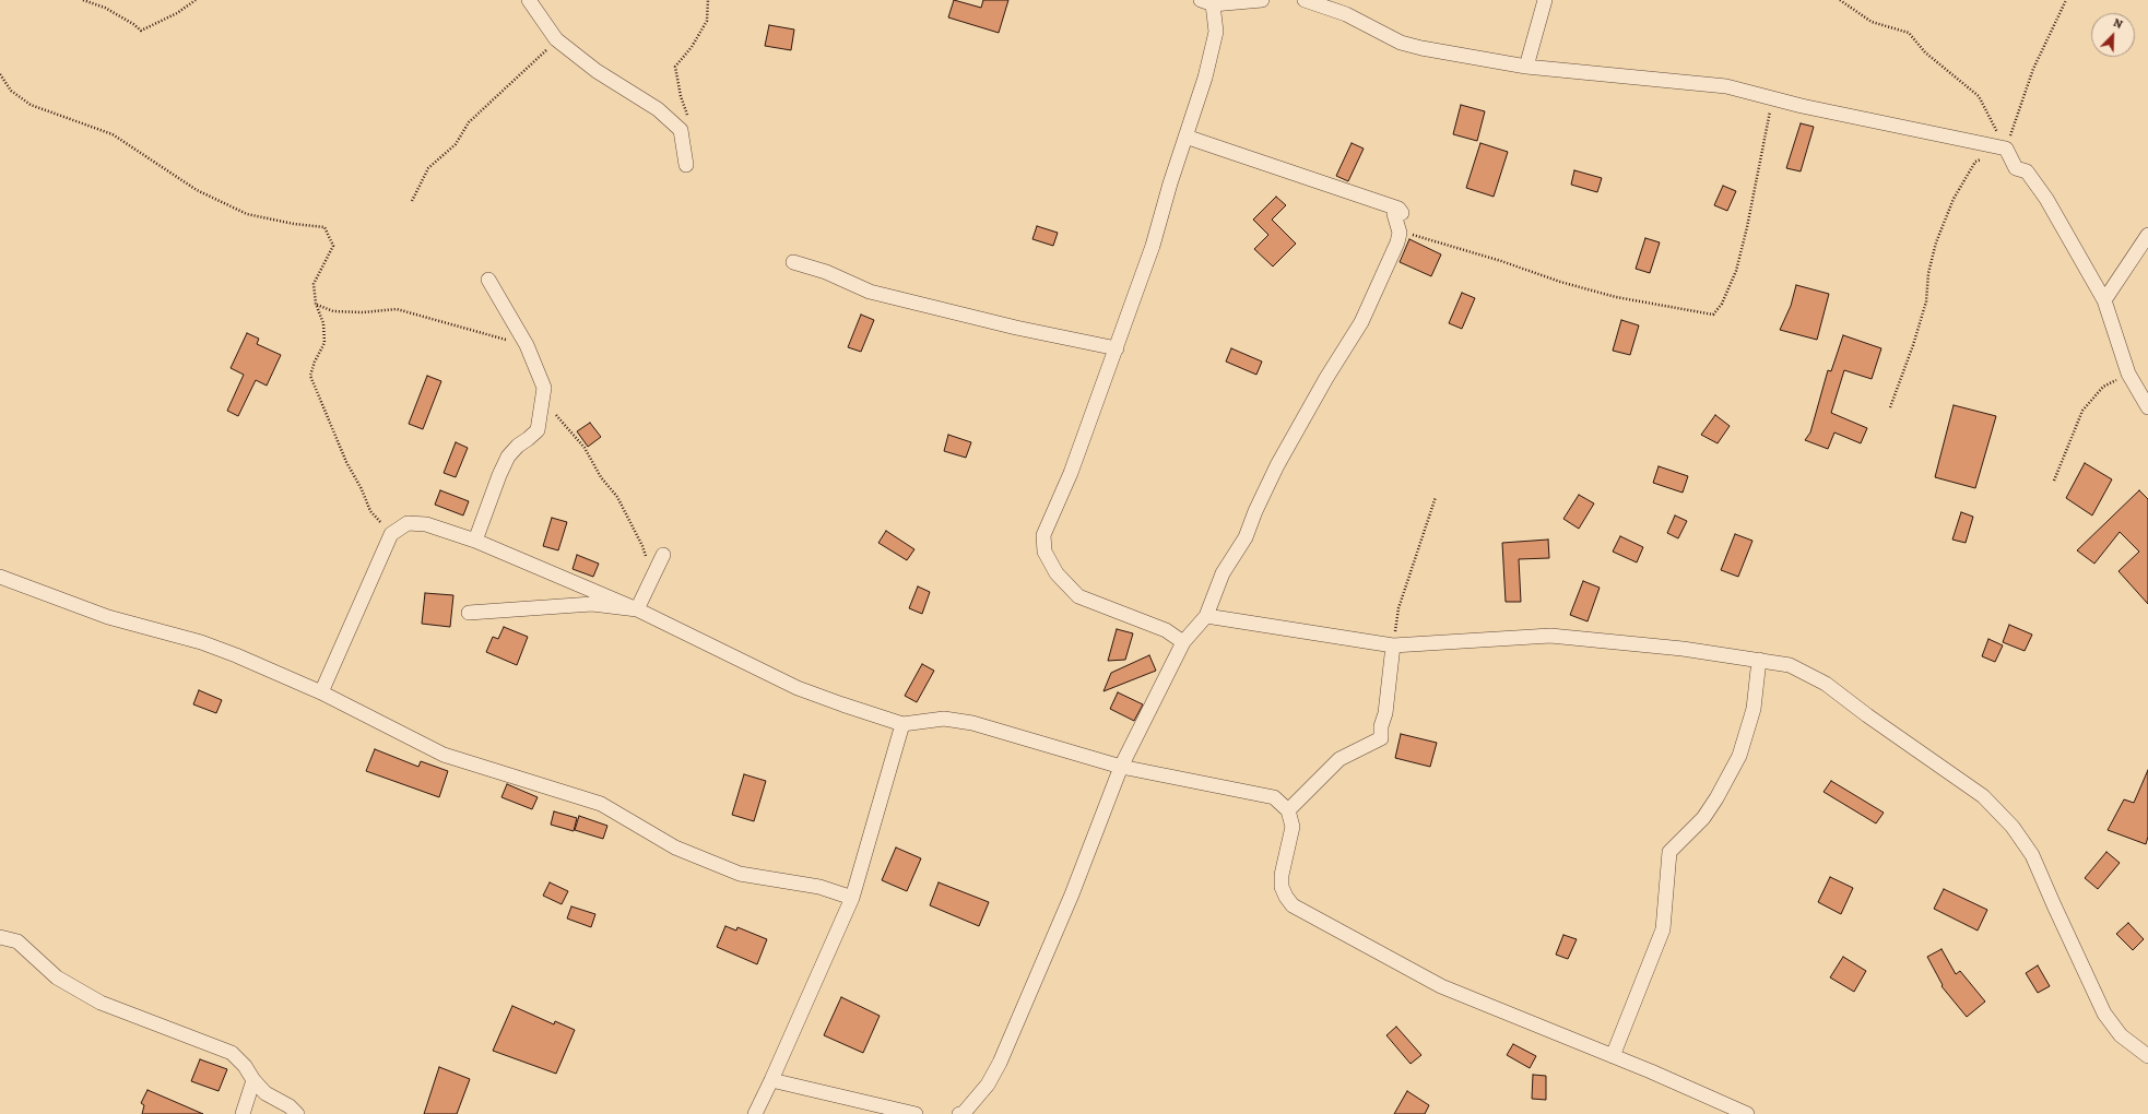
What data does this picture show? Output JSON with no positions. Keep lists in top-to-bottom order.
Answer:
{
  "north": "top right"
}
